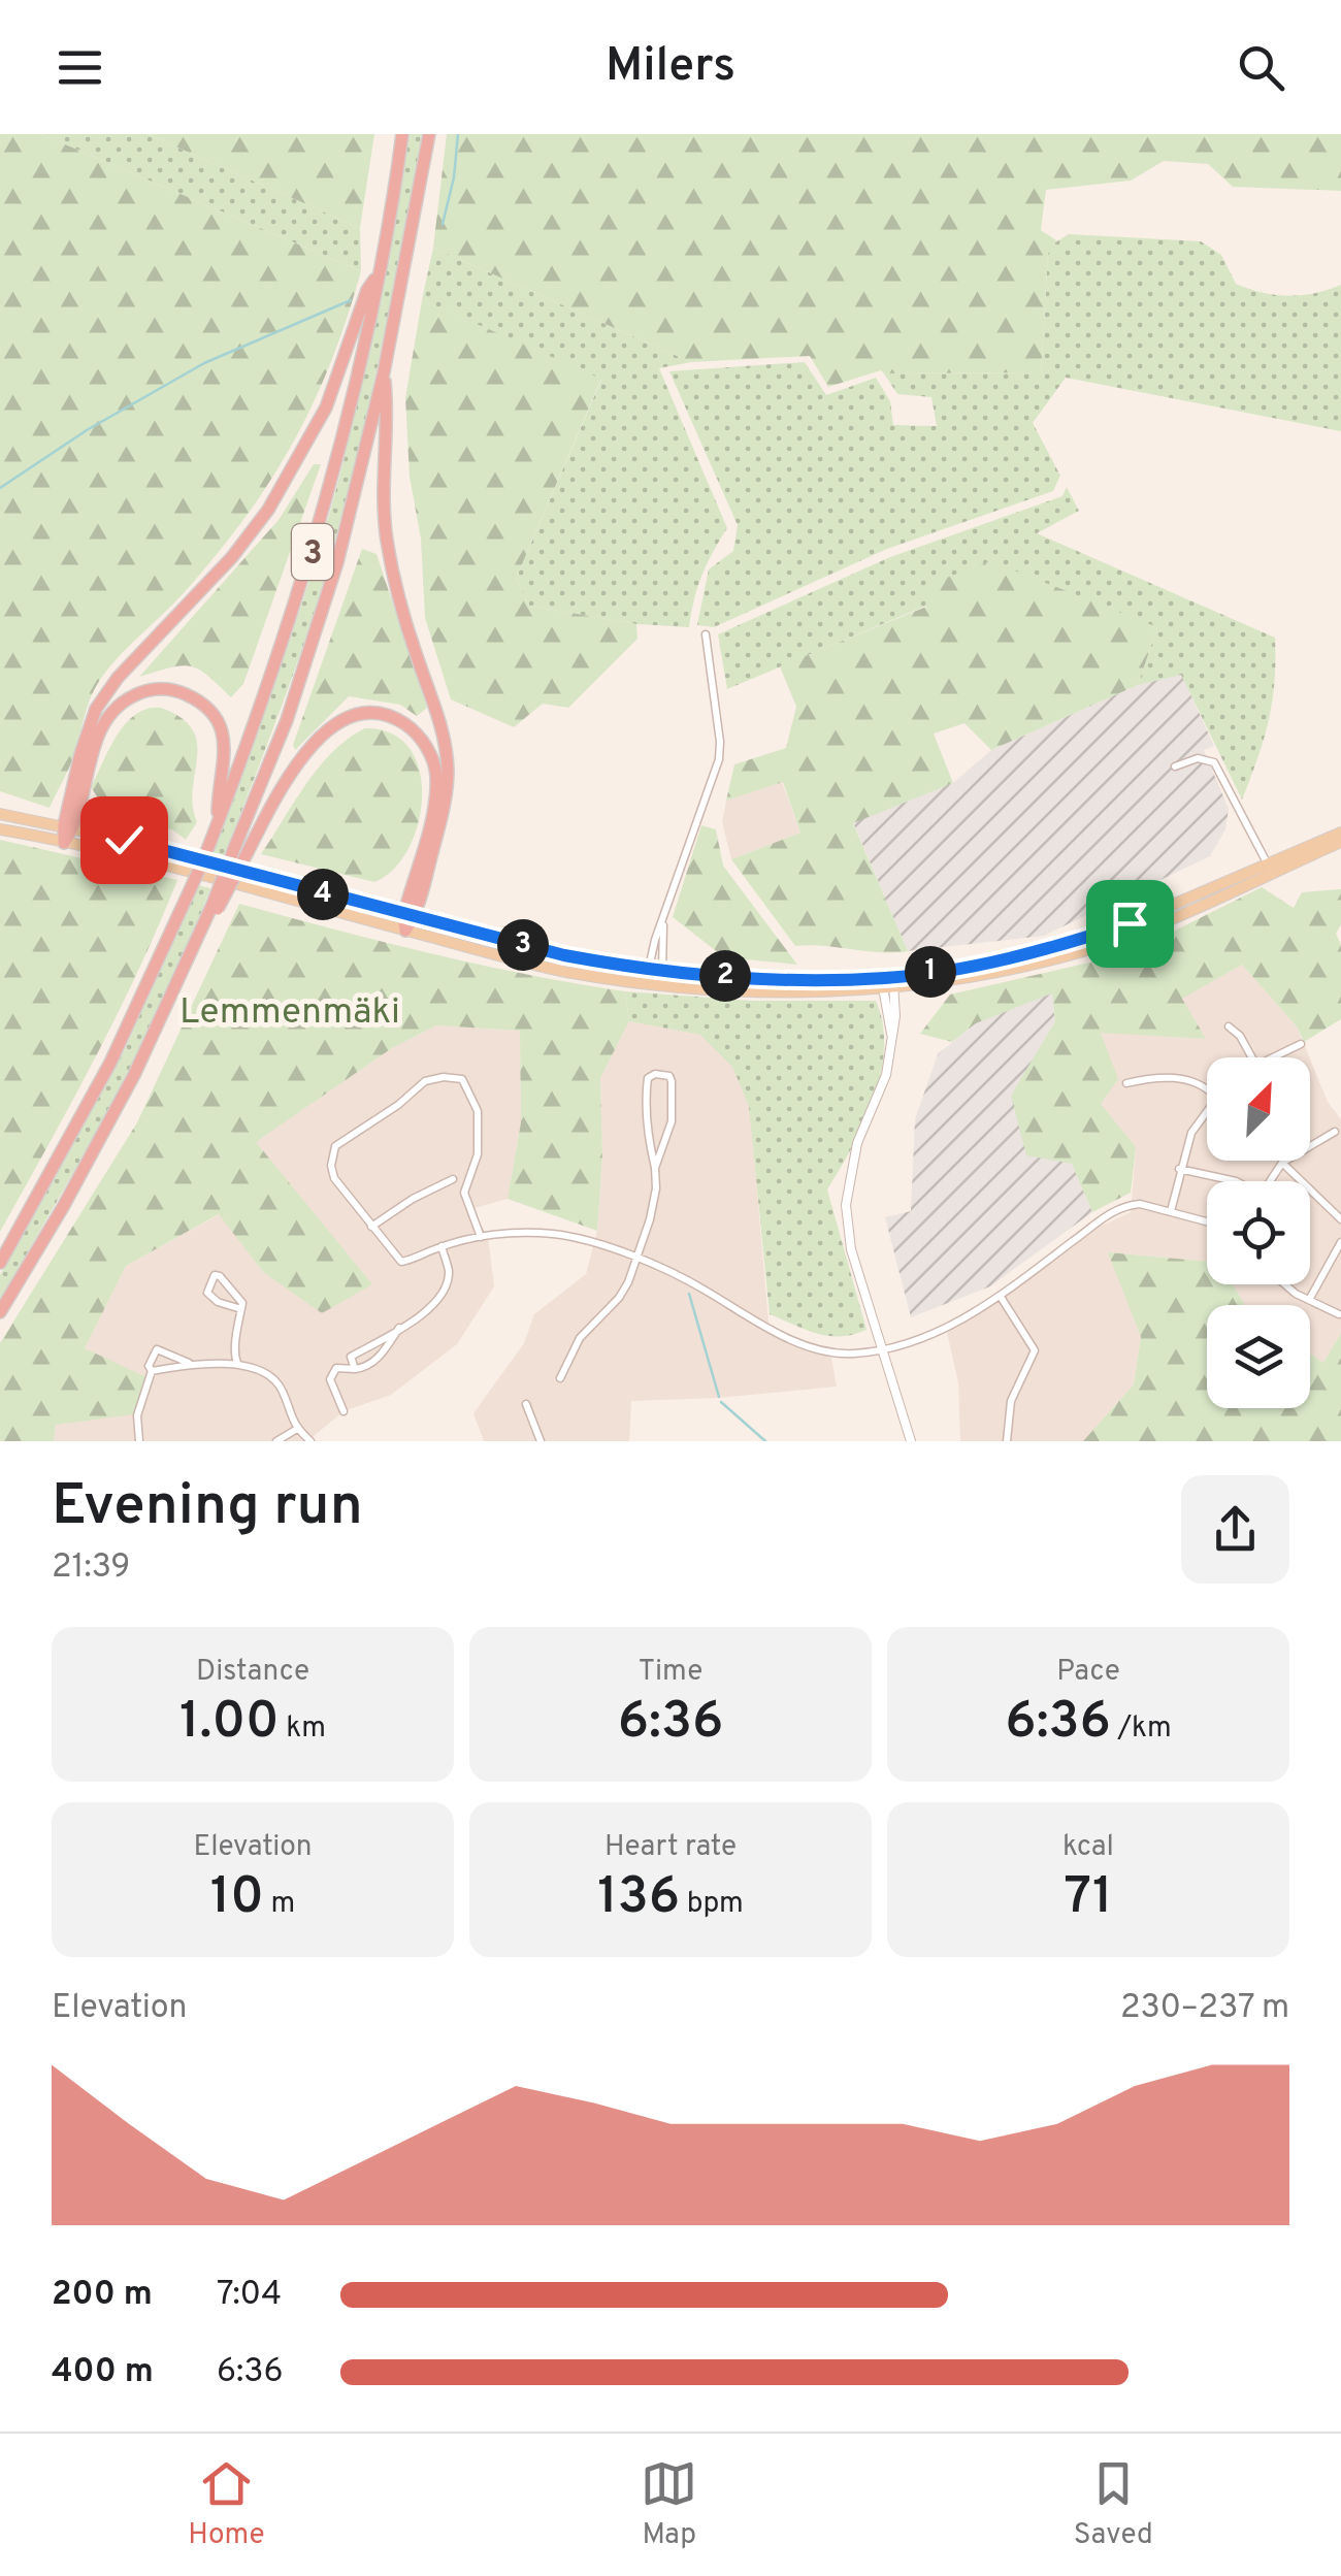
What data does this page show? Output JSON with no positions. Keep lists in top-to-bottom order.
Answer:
{
  "streets": {
    "highway": ["3"]
  },
  "parks": ["Lemmenmäki"],
  "north": "top right",
  "page": {
    "header": "Milers",
    "pins": [
      "4",
      "3",
      "1",
      "2"
    ],
    "heading": ["Evening run", "21:39"],
    "stats": [
      ["Distance", "1.00 km"],
      ["Time", "6:36"],
      ["Pace", "6:36 /km"],
      ["Elevation", "10 m"],
      ["Heart rate", "136 bpm"],
      ["kcal", "71"]
    ],
    "chart": ["Elevation", "230–237 m"],
    "list": [
      {
        "name": "200 m",
        "note": "7:04"
      },
      {
        "name": "400 m",
        "note": "6:36"
      }
    ],
    "tabs": ["Home", "Map", "Saved"]
  }
}
